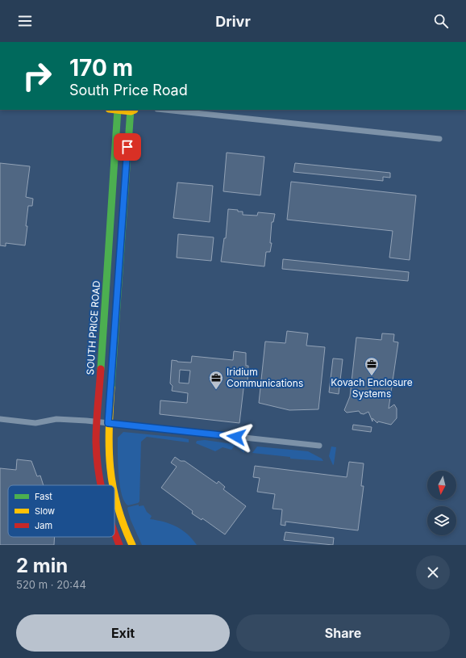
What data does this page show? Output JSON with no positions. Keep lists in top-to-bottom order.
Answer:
{
  "streets": {
    "main road": ["SOUTH PRICE ROAD"]
  },
  "places": {
    "office": ["Kovach Enclosure Systems", "Iridium Communications"]
  },
  "legend": ["Fast", "Slow", "Jam"],
  "north": "bottom",
  "page": {
    "header": "Drivr",
    "turn": ["170 m", "South Price Road"],
    "heading": ["2 min", "520 m · 20:44"],
    "buttons": ["Exit", "Share"]
  }
}
